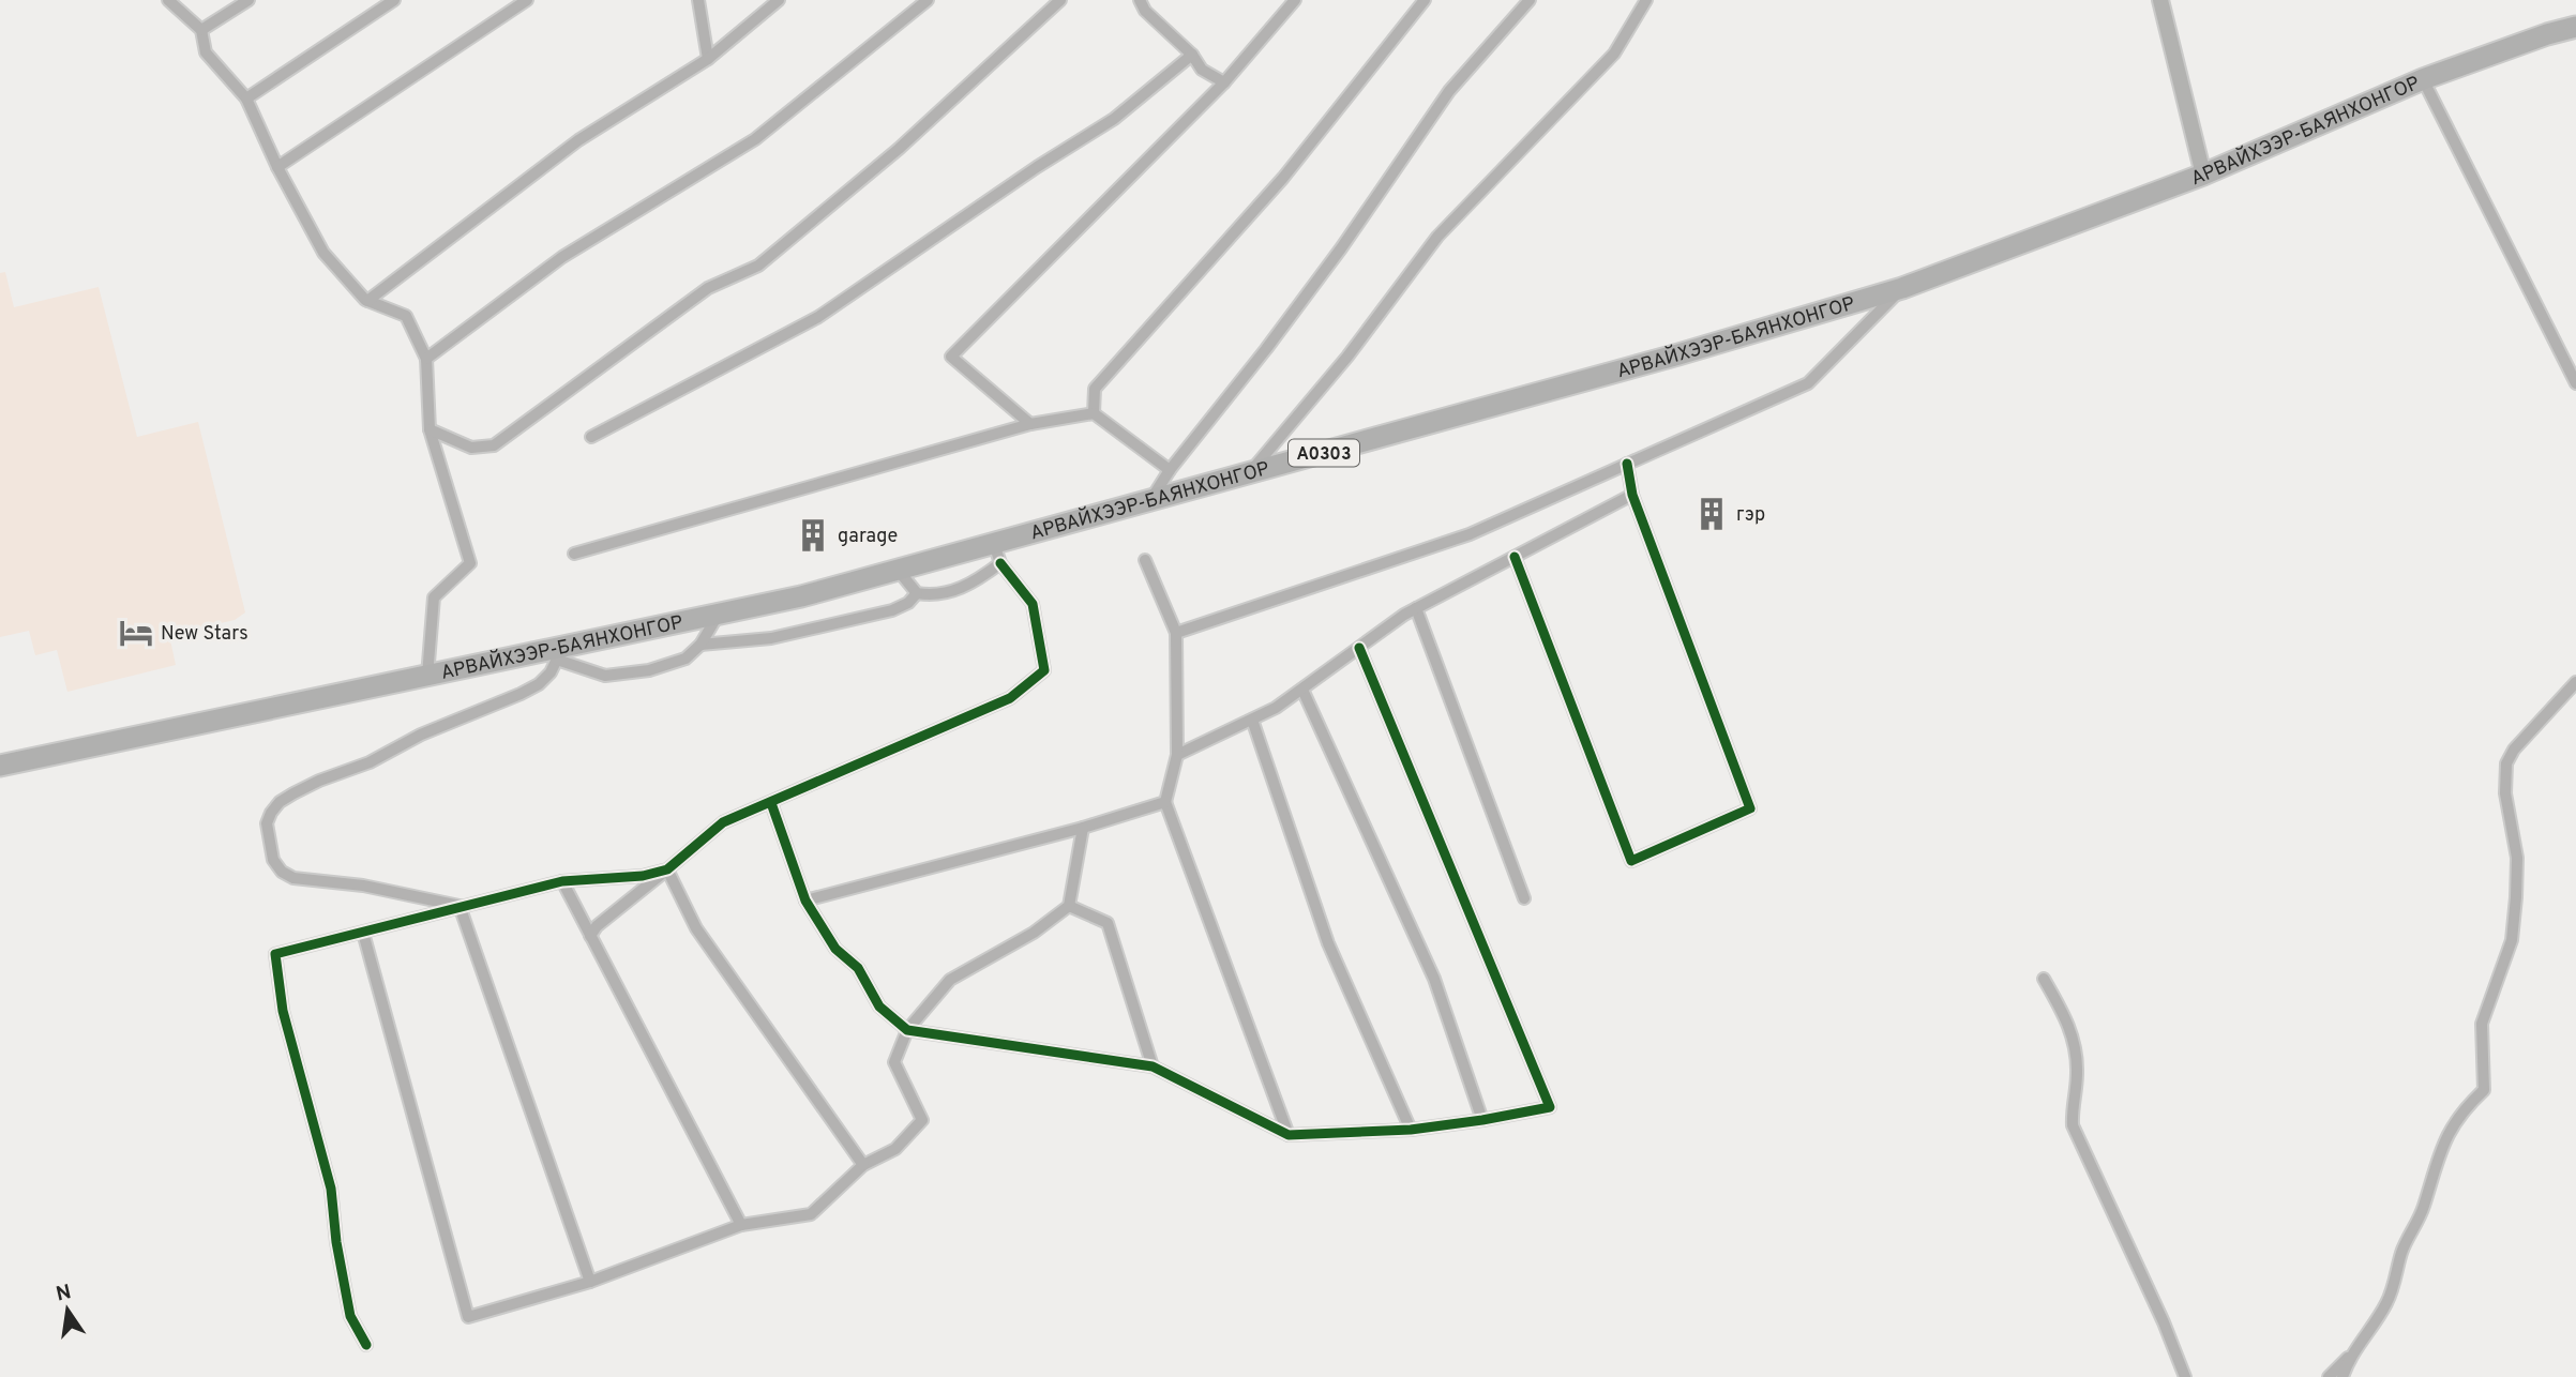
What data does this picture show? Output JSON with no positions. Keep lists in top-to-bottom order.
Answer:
{
  "streets": {
    "highway": ["АРВАЙХЭЭР-БАЯНХОНГОР", "A0303"]
  },
  "places": {
    "building": ["гэр", "garage"],
    "hotel": ["New Stars"]
  },
  "north": "top"
}
